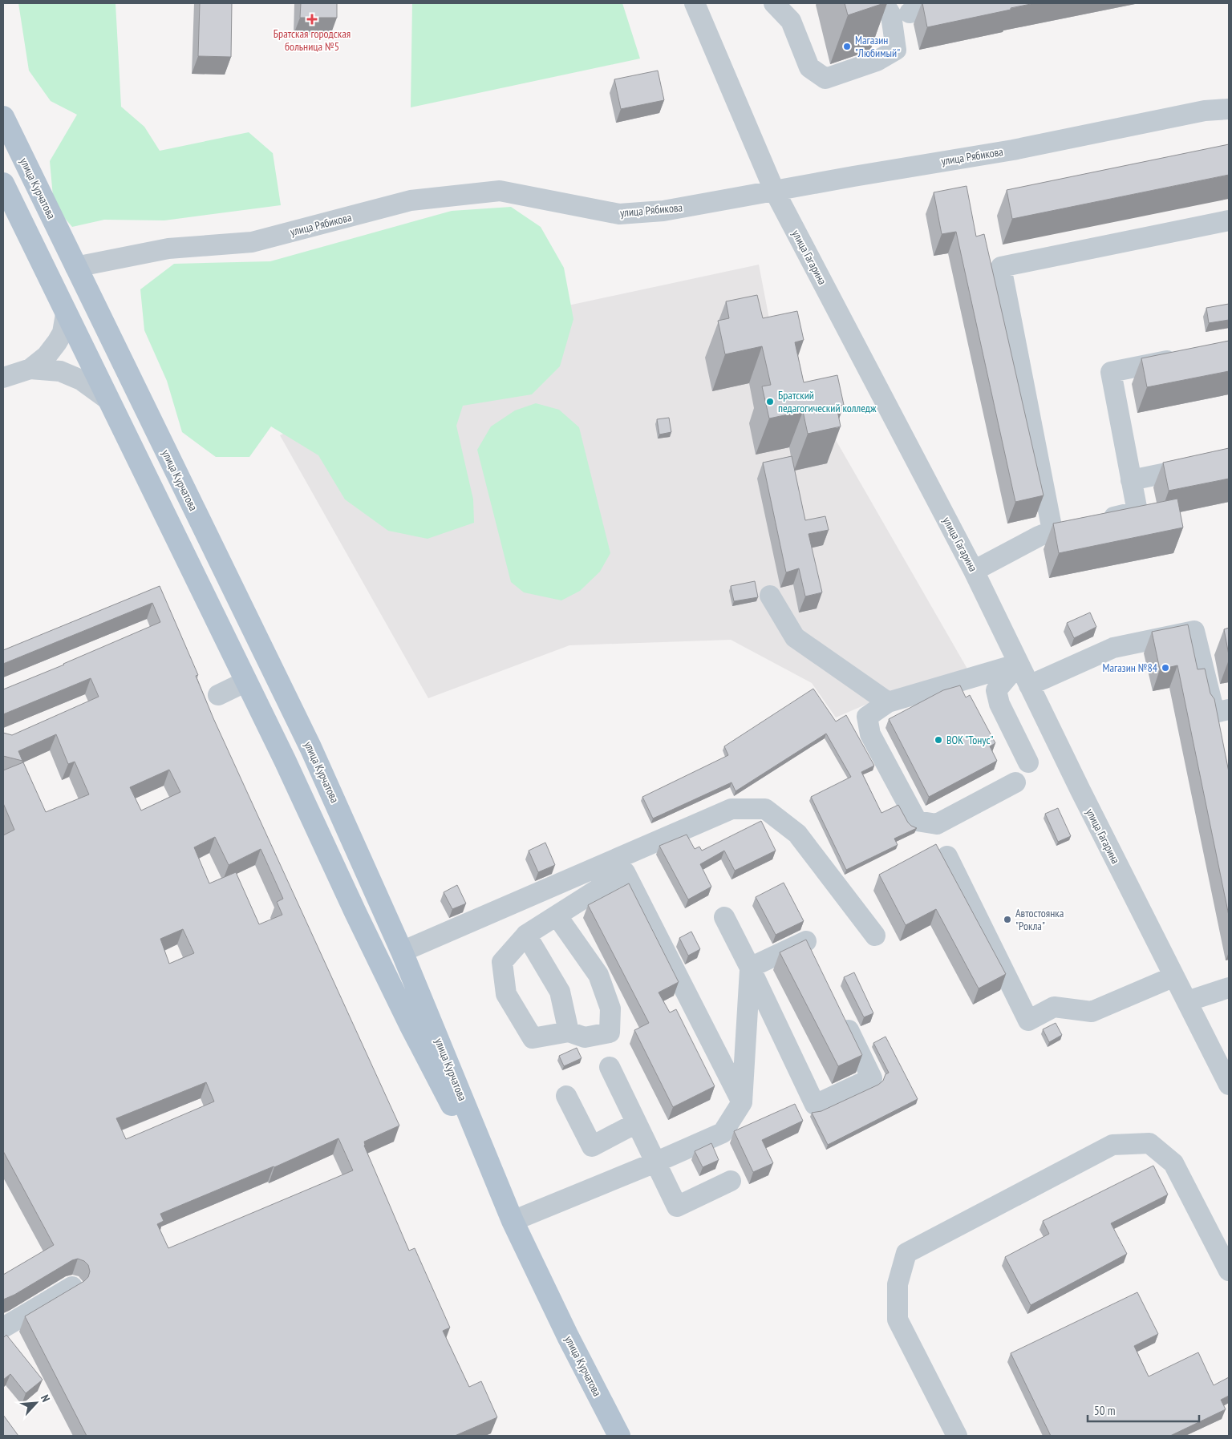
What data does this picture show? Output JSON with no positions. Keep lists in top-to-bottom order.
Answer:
{
  "streets": {
    "main road": ["улица Курчатова"],
    "street": ["улица Рябикова", "улица Гагарина"]
  },
  "crossings": [
    ["улица Рябикова", "улица Курчатова"],
    ["улица Рябикова", "улица Гагарина"]
  ],
  "places": {
    "health": ["Братская городская больница №5"],
    "other": [
      "Магазин \"Любимый\"",
      "Братский педагогический колледж",
      "Магазин №84",
      "ВОК \"Тонус\"",
      "Автостоянка \"Рокла\""
    ]
  },
  "scale_bar": "50 m",
  "north": "top right"
}
